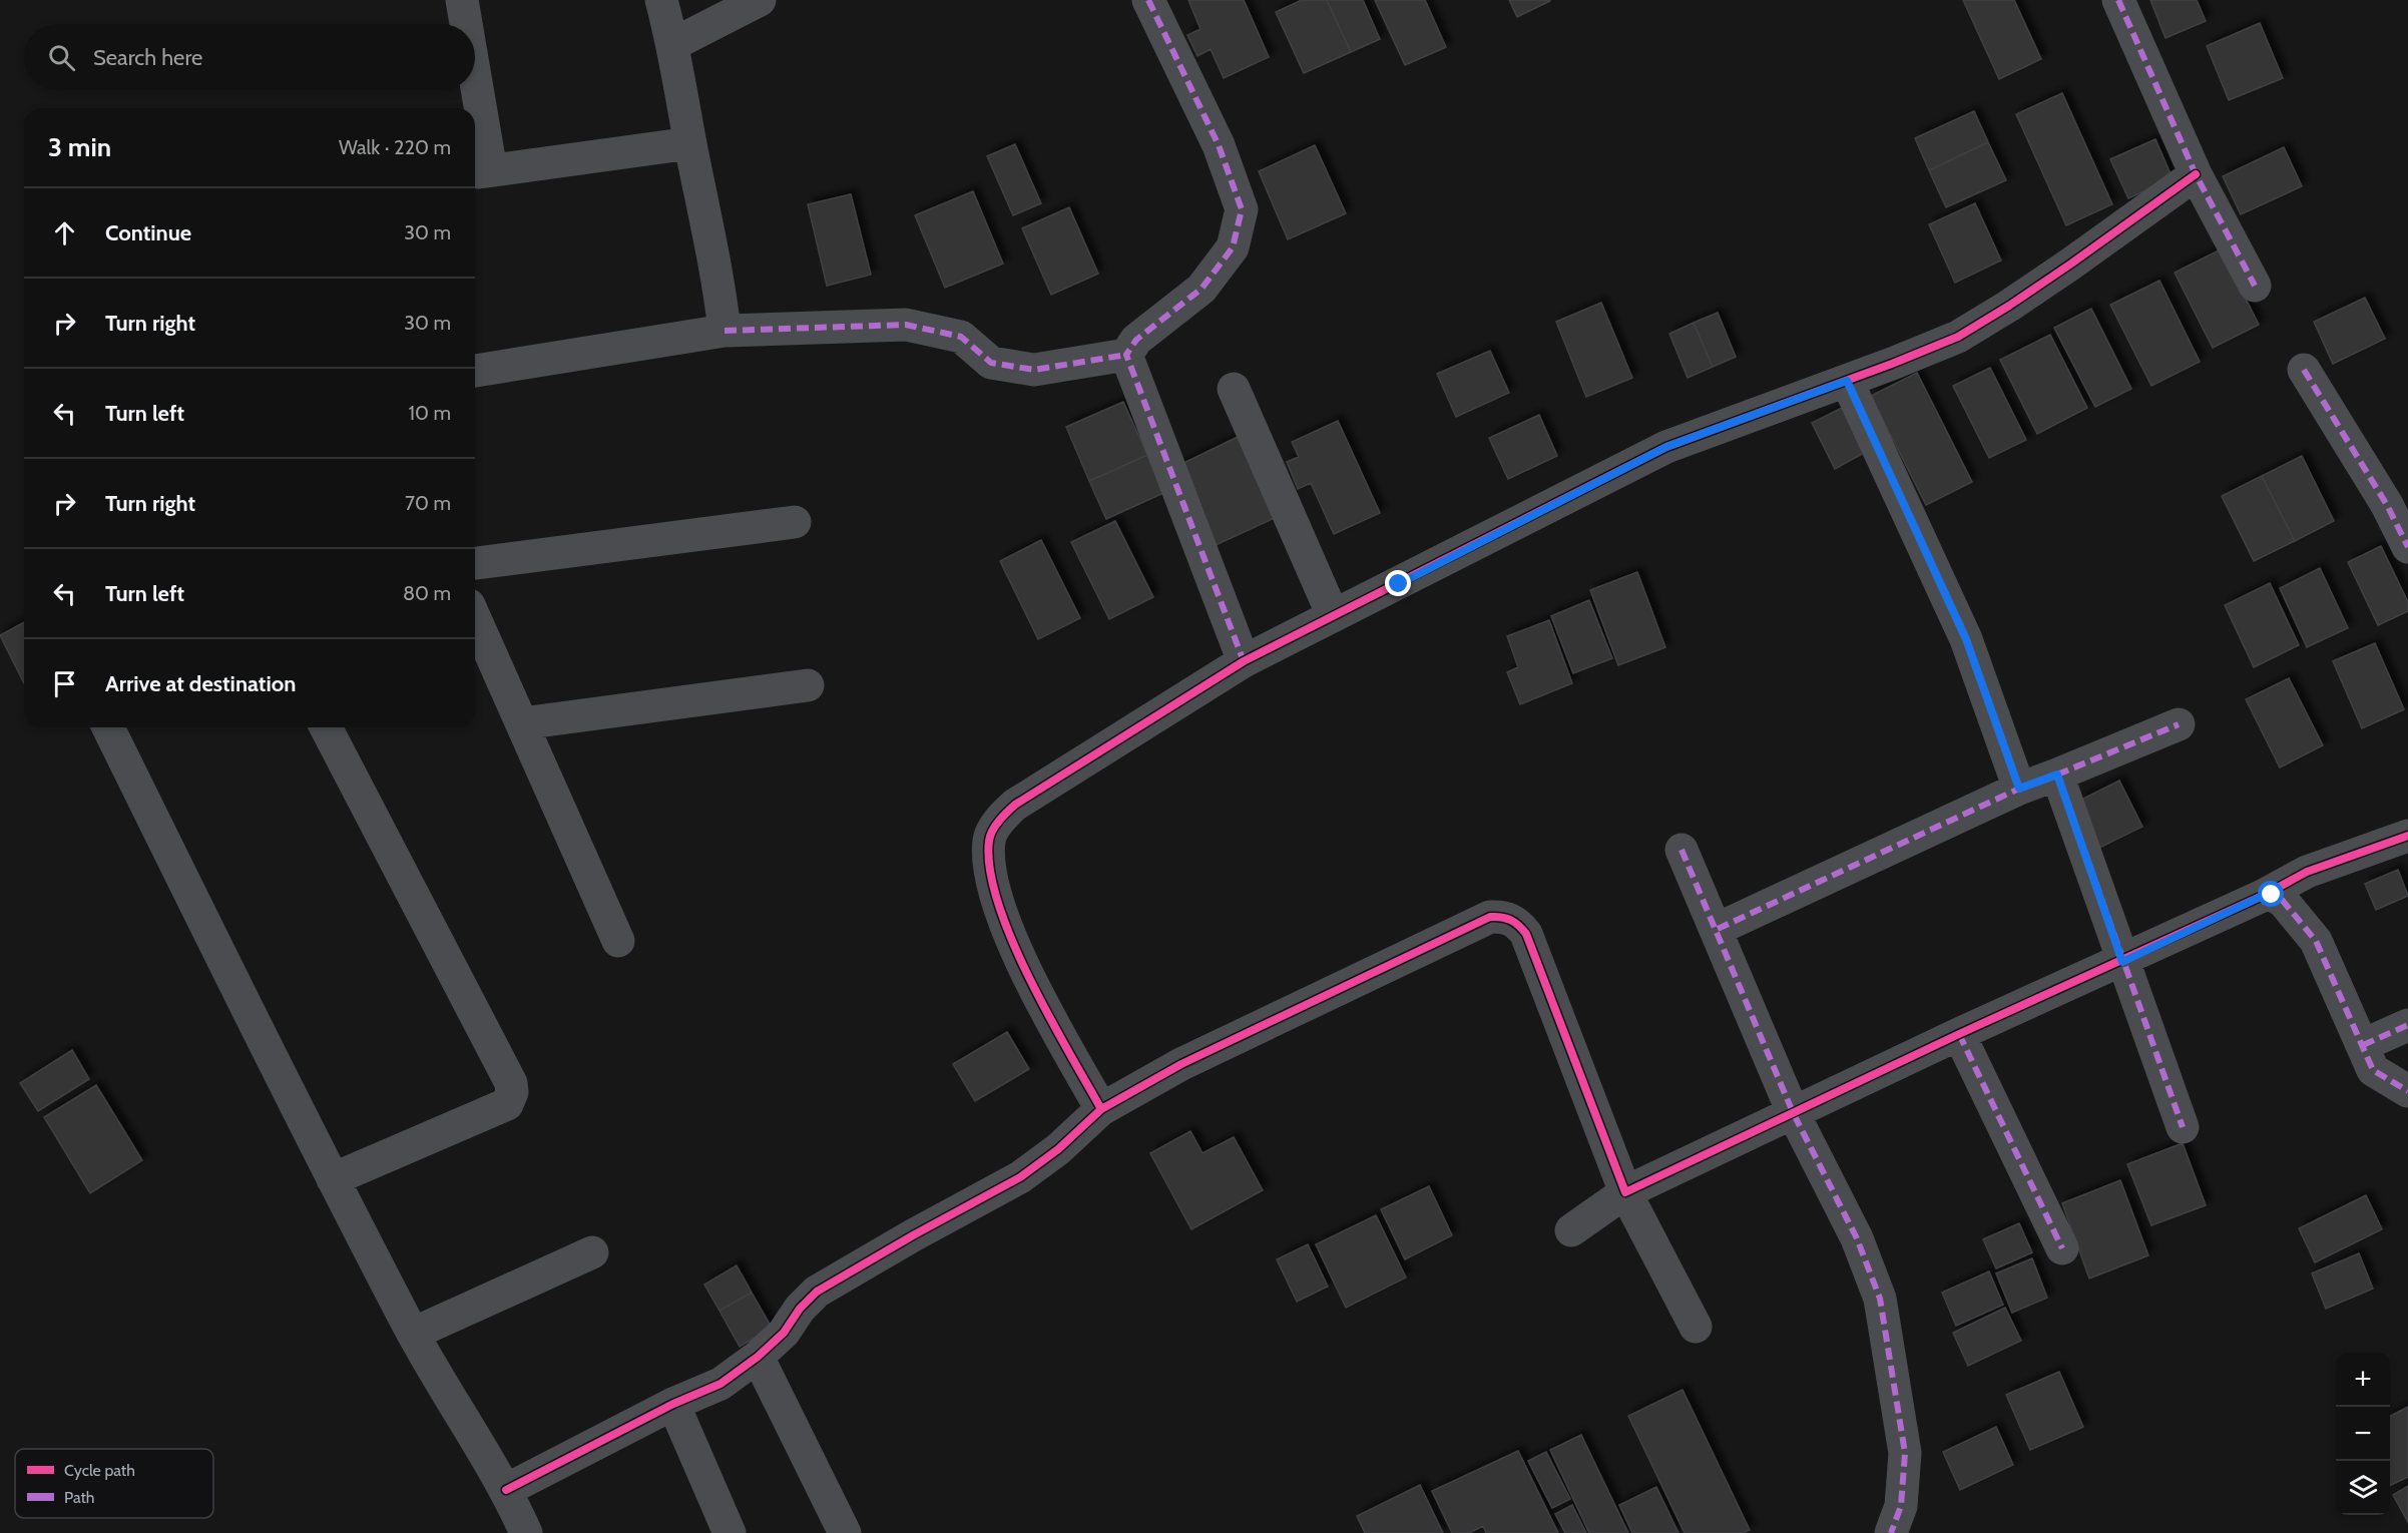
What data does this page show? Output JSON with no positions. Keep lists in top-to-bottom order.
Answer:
{
  "legend": ["Cycle path", "Path"],
  "page": {
    "search": "Search here",
    "heading": ["3 min", "Walk · 220 m"],
    "list": [
      ["Continue", "30 m"],
      ["Turn right", "30 m"],
      ["Turn left", "10 m"],
      ["Turn right", "70 m"],
      ["Turn left", "80 m"],
      "Arrive at destination"
    ],
    "map_buttons": ["+", "−"]
  }
}
